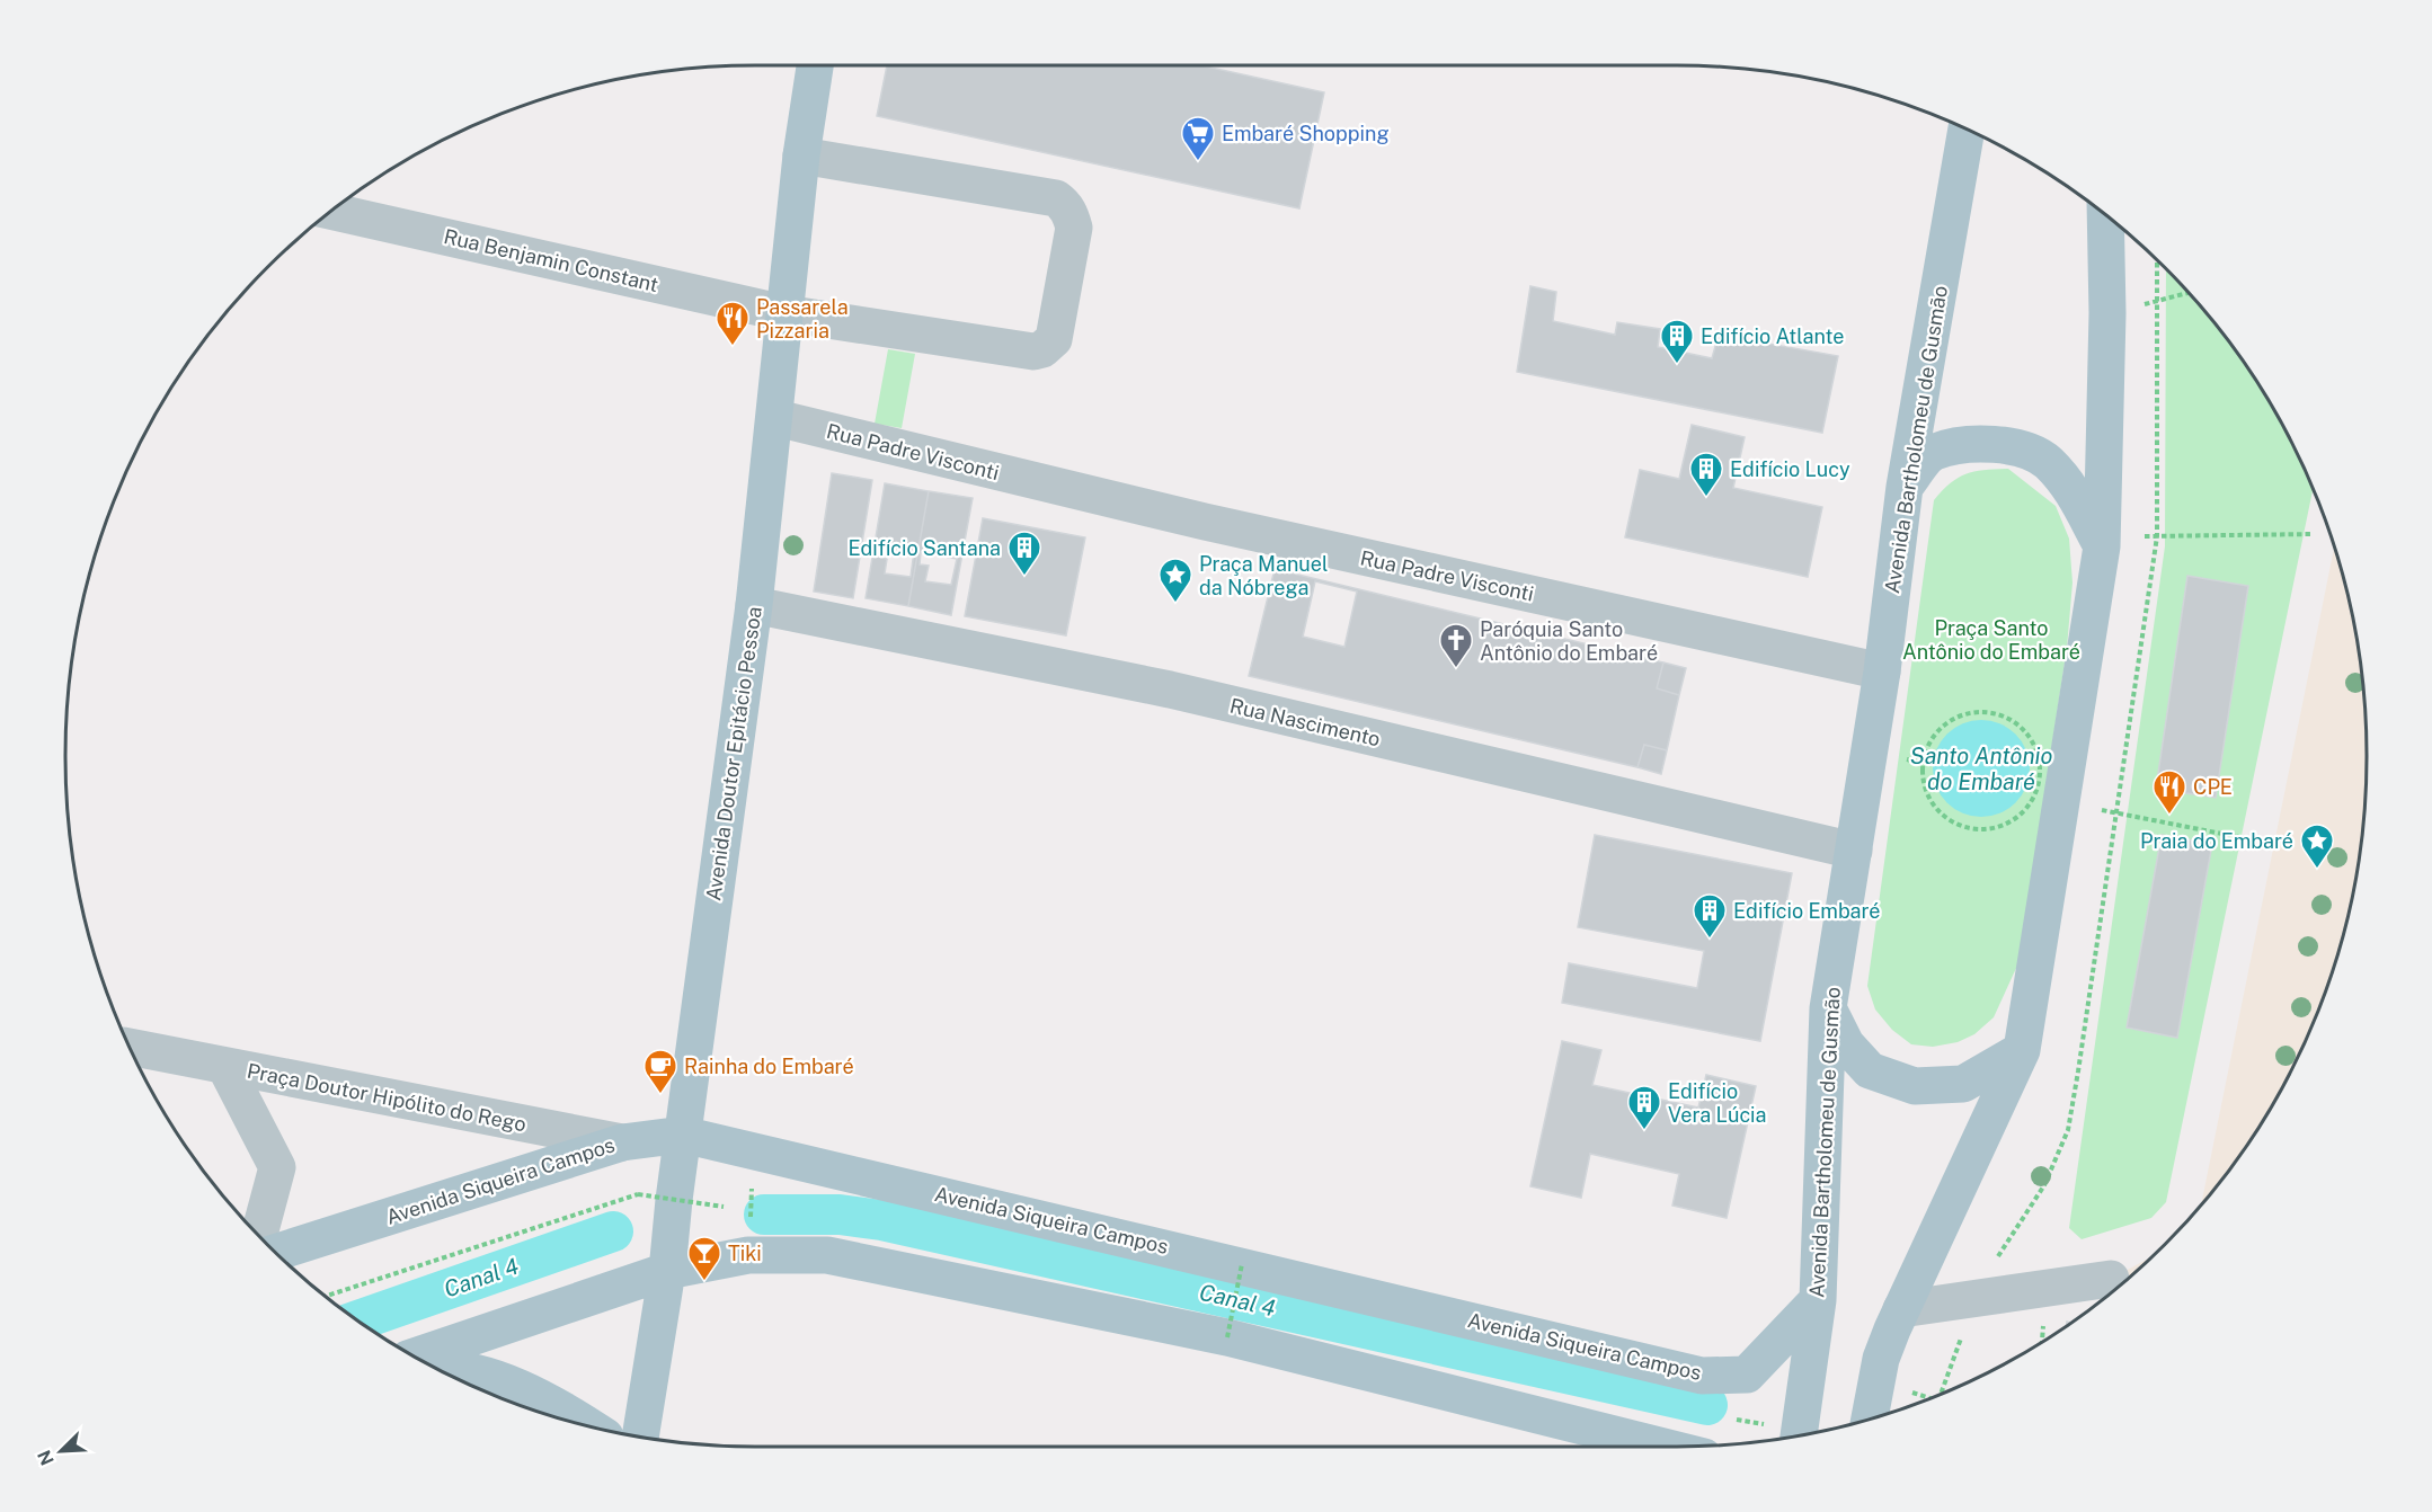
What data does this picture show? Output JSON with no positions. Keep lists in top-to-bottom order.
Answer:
{
  "streets": {
    "main road": ["Avenida Bartholomeu de Gusmão", "Avenida Doutor Epitácio Pessoa", "Avenida Siqueira Campos"],
    "street": [
      "Rua Benjamin Constant",
      "Rua Padre Visconti",
      "Rua Nascimento",
      "Praça Doutor Hipólito do Rego"
    ]
  },
  "crossings": [
    ["Rua Benjamin Constant", "Avenida Doutor Epitácio Pessoa"],
    ["Avenida Bartholomeu de Gusmão", "Rua Padre Visconti"],
    ["Avenida Bartholomeu de Gusmão", "Rua Nascimento"],
    ["Avenida Bartholomeu de Gusmão", "Avenida Siqueira Campos"],
    ["Rua Padre Visconti", "Avenida Doutor Epitácio Pessoa"],
    ["Rua Nascimento", "Avenida Doutor Epitácio Pessoa"],
    ["Avenida Doutor Epitácio Pessoa", "Avenida Siqueira Campos"],
    ["Praça Doutor Hipólito do Rego", "Avenida Siqueira Campos"]
  ],
  "water": ["Santo Antônio do Embaré", "Canal 4"],
  "parks": ["Praça Santo Antônio do Embaré"],
  "places": {
    "supermarket": ["Embaré Shopping"],
    "restaurant": ["Passarela Pizzaria", "CPE"],
    "building": [
      "Edifício Atlante",
      "Edifício Lucy",
      "Edifício Santana",
      "Edifício Embaré",
      "Edifício Vera Lúcia"
    ],
    "place": ["Praça Manuel da Nóbrega", "Praia do Embaré"],
    "church": ["Paróquia Santo Antônio do Embaré"],
    "cafe": ["Rainha do Embaré"],
    "bar": ["Tiki"]
  },
  "north": "bottom left"
}
